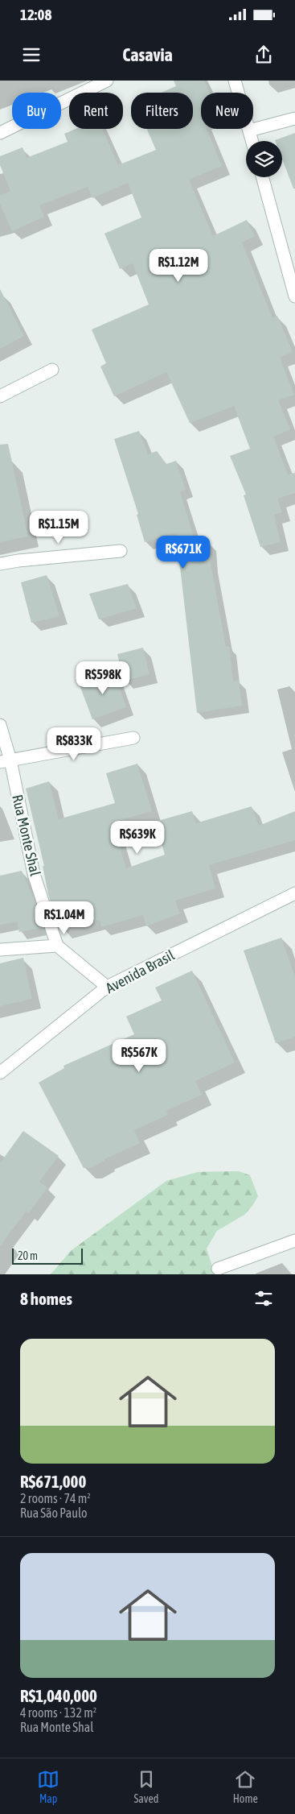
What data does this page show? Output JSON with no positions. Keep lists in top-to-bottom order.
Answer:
{
  "streets": {
    "street": ["Rua Monte Shal", "Avenida Brasil"]
  },
  "scale_bar": "20 m",
  "page": {
    "status": "12:08",
    "header": "Casavia",
    "chip": [
      "Buy",
      "Rent",
      "Filters",
      "New"
    ],
    "price": [
      "R$1.12M",
      "R$1.15M",
      "R$671K",
      "R$598K",
      "R$833K",
      "R$639K",
      "R$1.04M",
      "R$567K"
    ],
    "scale": "20 m",
    "heading": "8 homes",
    "list": [
      {
        "name": "R$671,000",
        "note": "2 rooms · 74 m² · Rua São Paulo"
      },
      {
        "name": "R$1,040,000",
        "note": "4 rooms · 132 m² · Rua Monte Shal"
      }
    ],
    "tabs": ["Map", "Saved", "Home"]
  }
}
